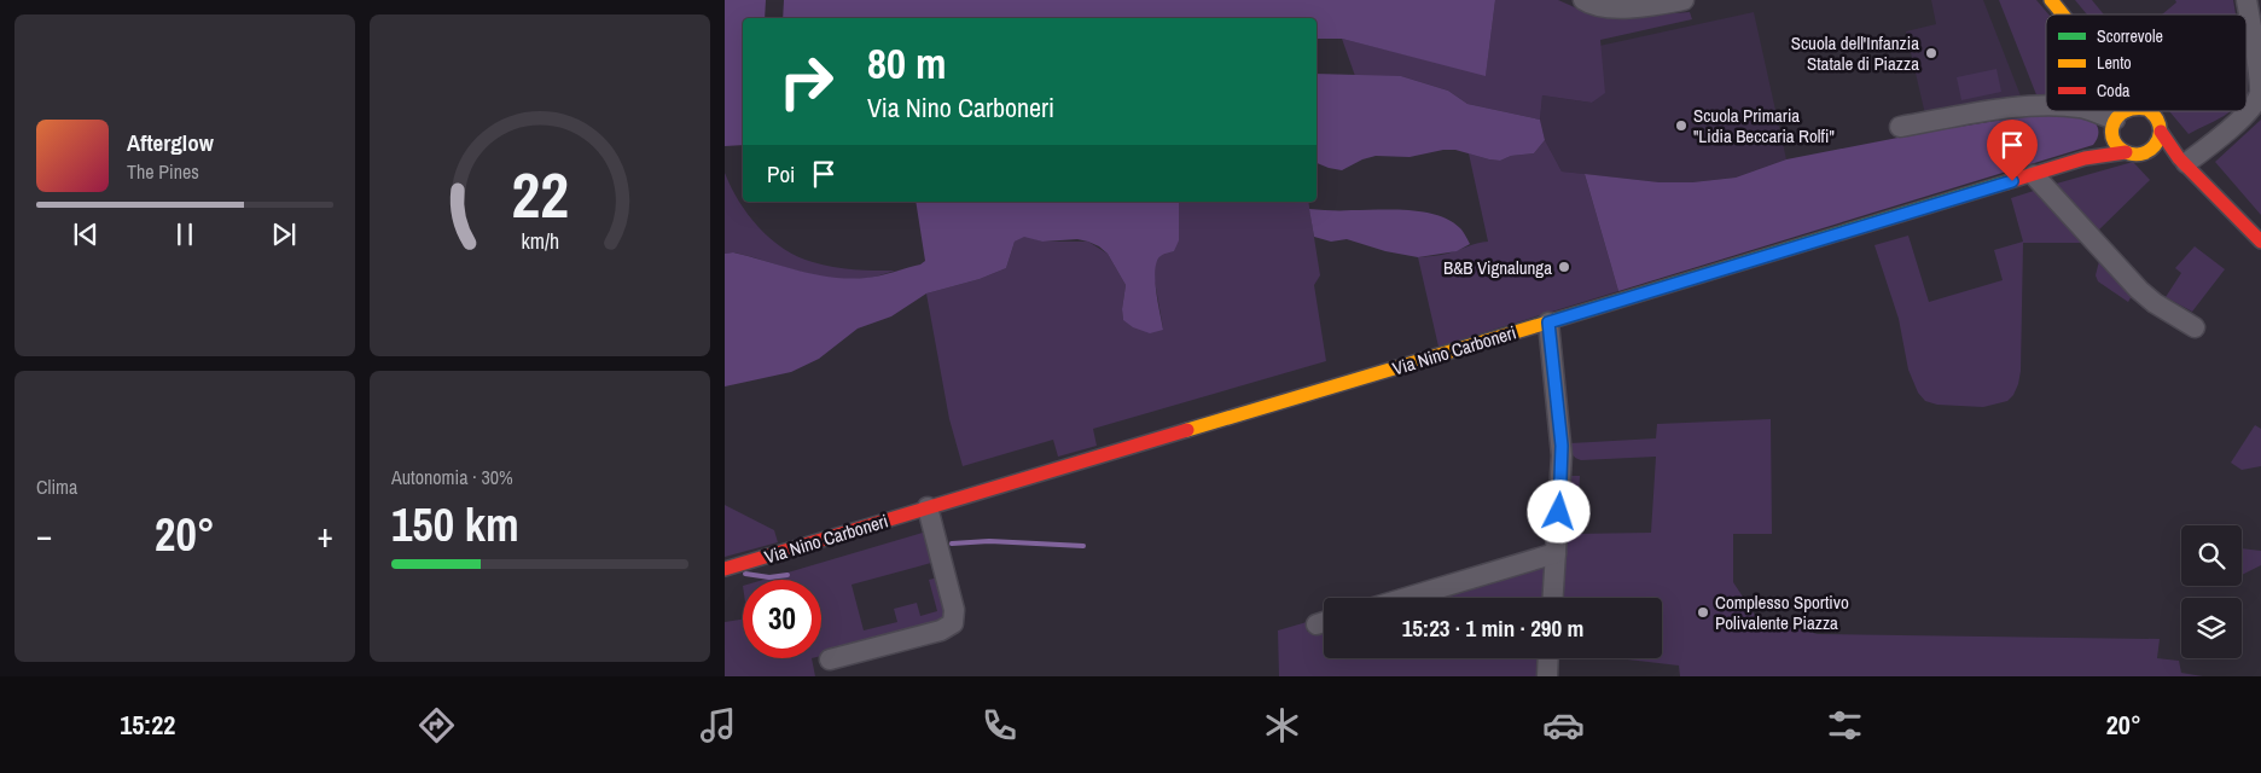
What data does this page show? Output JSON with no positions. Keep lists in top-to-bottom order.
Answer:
{
  "streets": {
    "main road": ["Via Nino Carboneri"]
  },
  "places": [
    "Scuola dell'Infanzia Statale di Piazza",
    "Scuola Primaria \"Lidia Beccaria Rolfi\"",
    "B&B Vignalunga",
    "Complesso Sportivo Polivalente Piazza"
  ],
  "legend": ["Scorrevole", "Lento", "Coda"],
  "page": {
    "turn": ["80 m", "Via Nino Carboneri"],
    "song": ["Afterglow", "The Pines"],
    "then": "Poi",
    "tile": [
      "Clima",
      ["Autonomia · 30%", "150 km"]
    ],
    "heat": ["−", "20°", "+"],
    "limit": "30",
    "trip": "15:23 · 1 min · 290 m",
    "tabs": ["15:22", "20°"],
    "gauge": ["22", "km/h"]
  }
}
